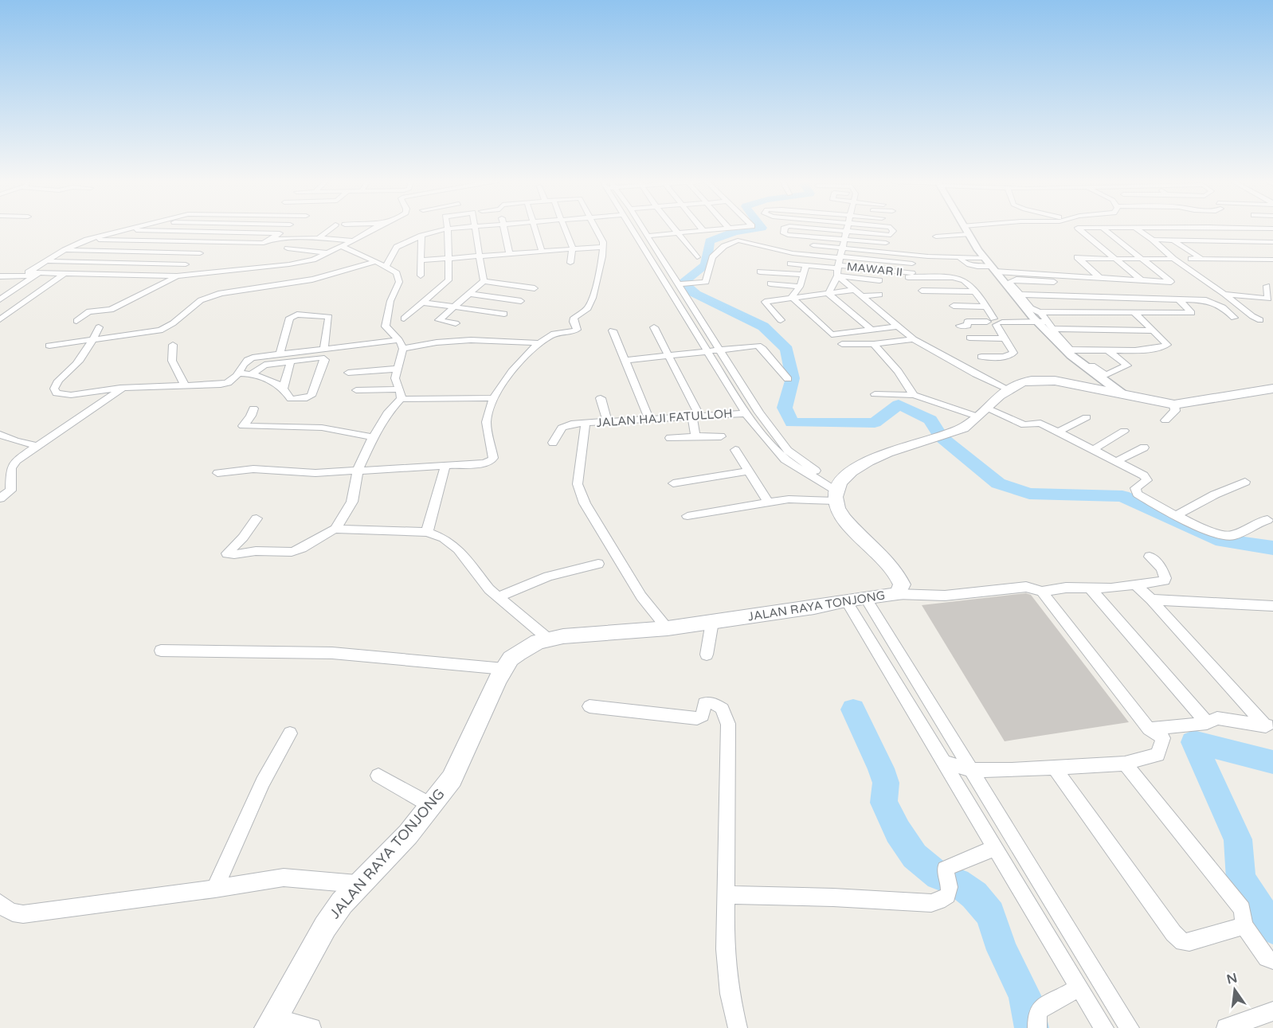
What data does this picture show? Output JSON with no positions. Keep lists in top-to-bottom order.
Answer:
{
  "streets": {
    "main road": ["JALAN RAYA TONJONG"],
    "street": ["MAWAR II", "JALAN HAJI FATULLOH"]
  },
  "crossings": [
    ["JALAN HAJI FATULLOH", "JALAN RAYA TONJONG"]
  ],
  "north": "top"
}
